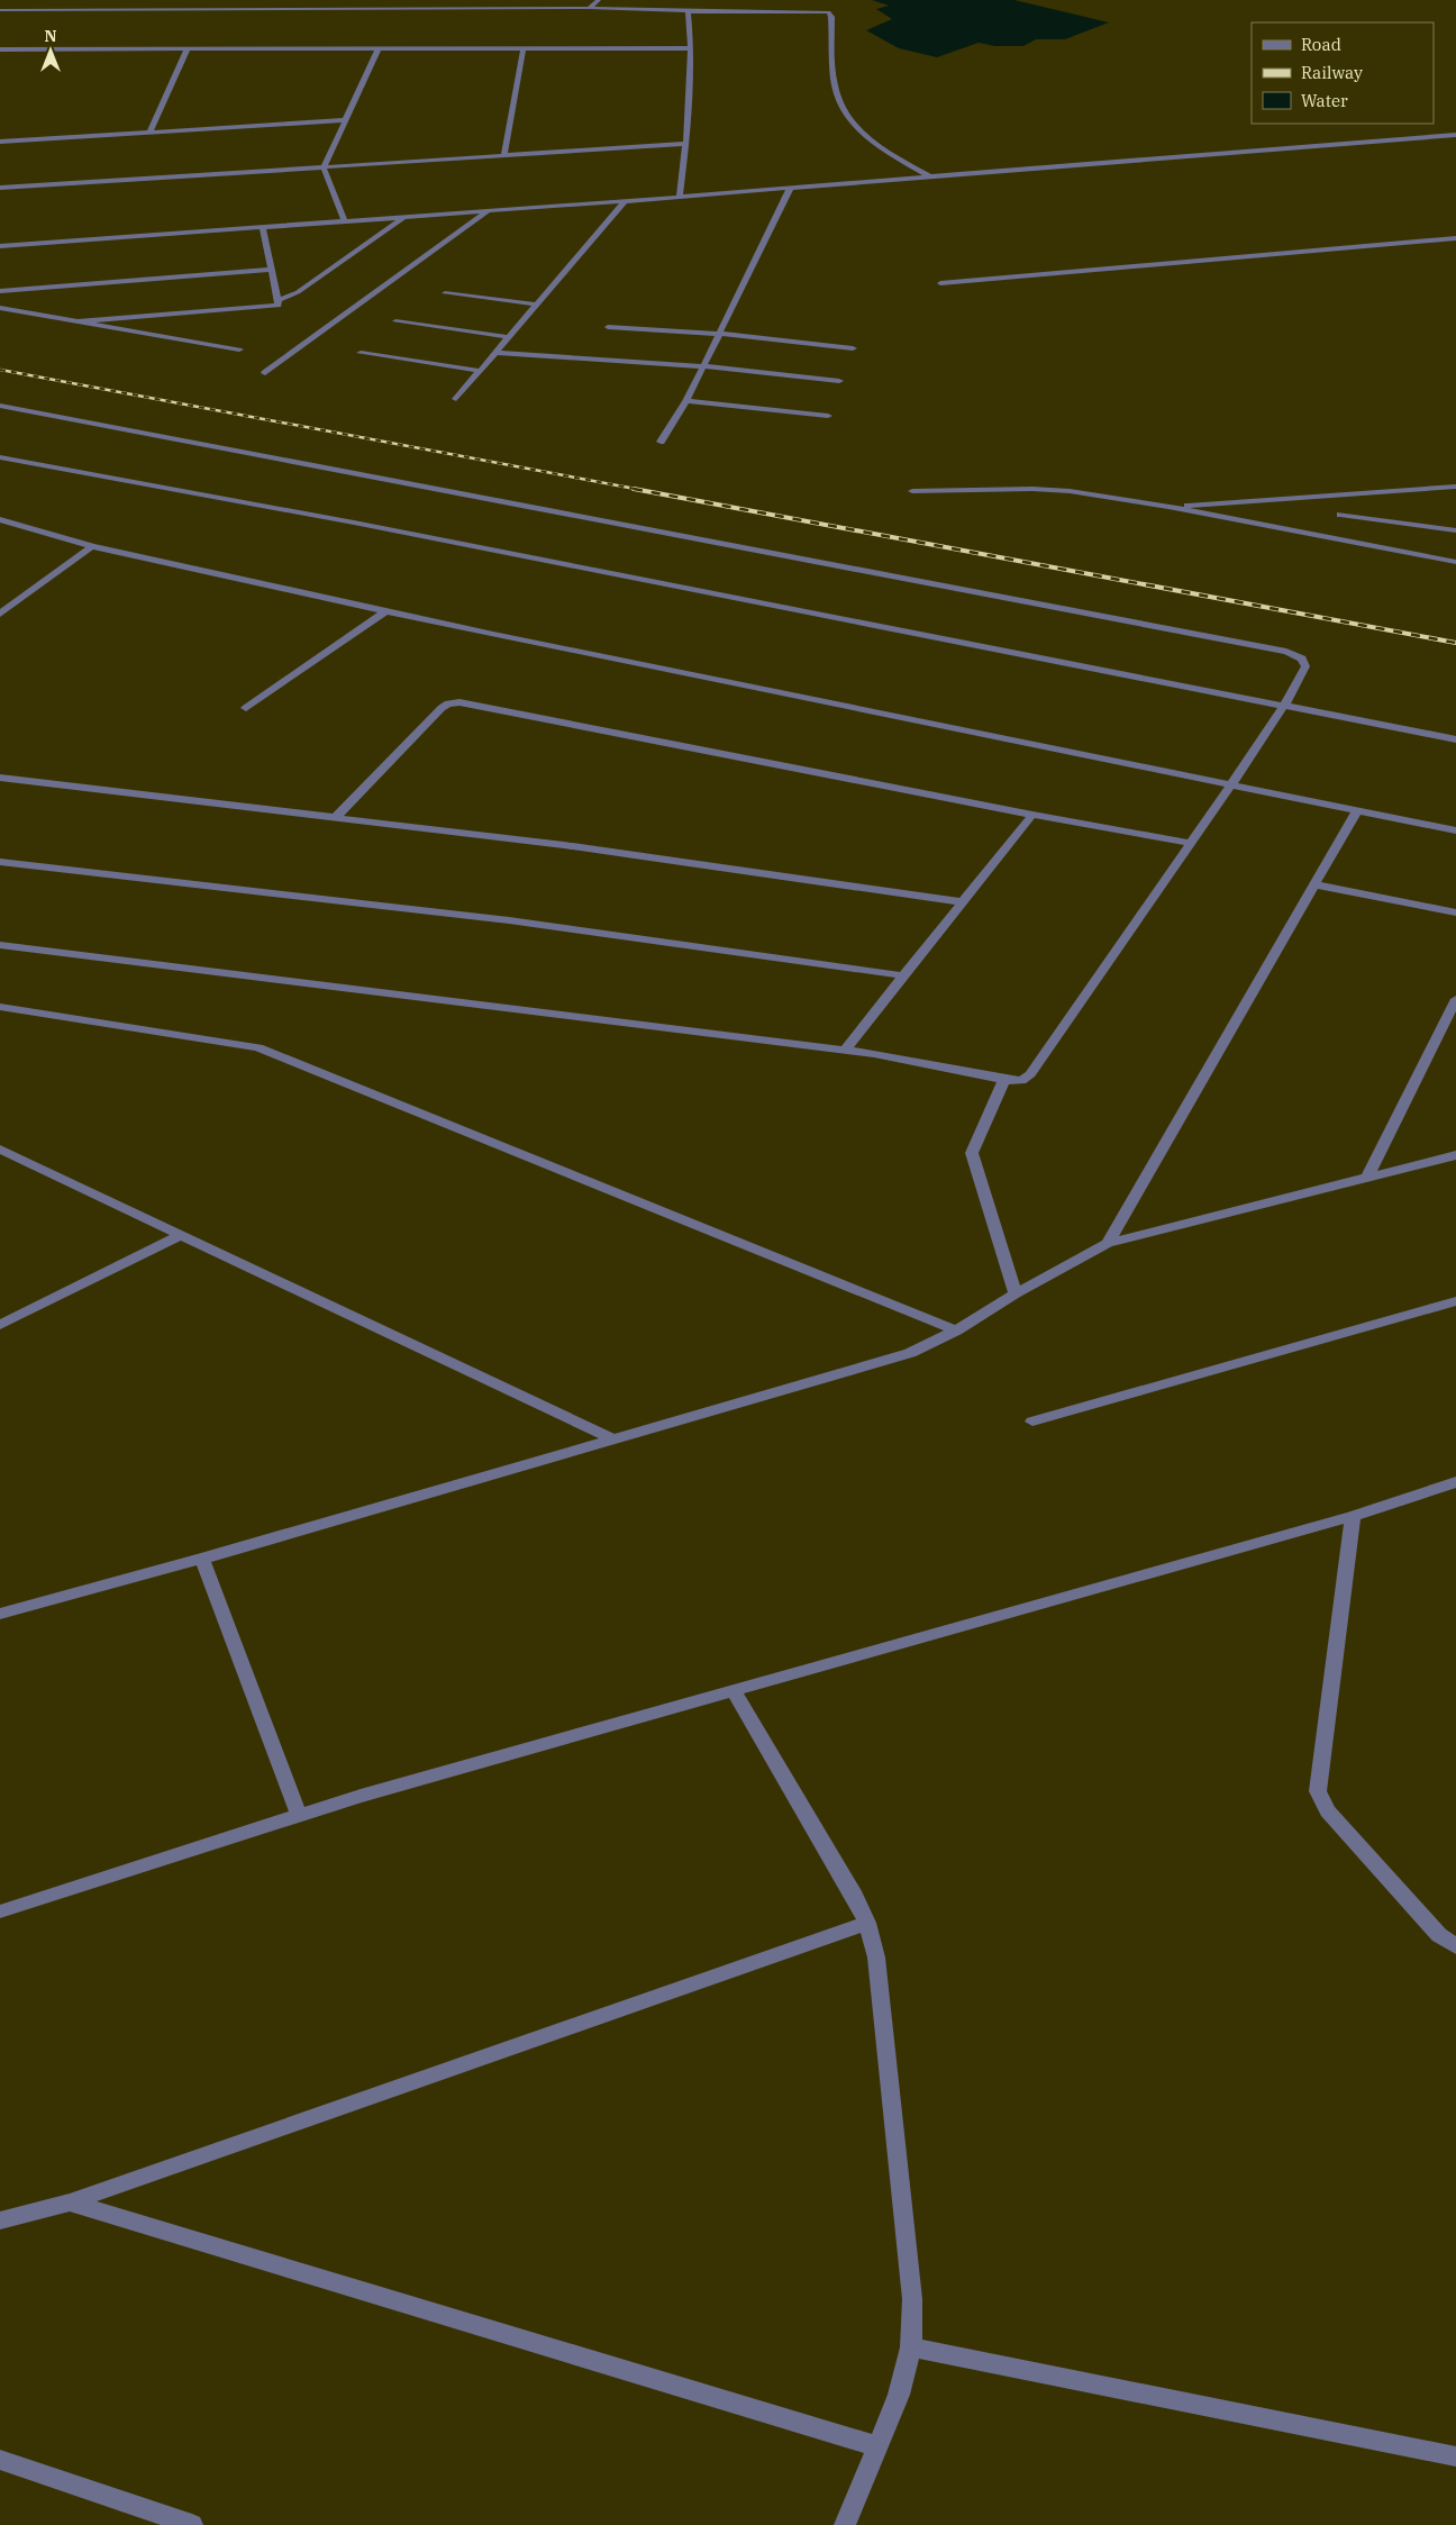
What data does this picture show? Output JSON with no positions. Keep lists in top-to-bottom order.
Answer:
{
  "legend": ["Road", "Railway", "Water"],
  "north": "top"
}
